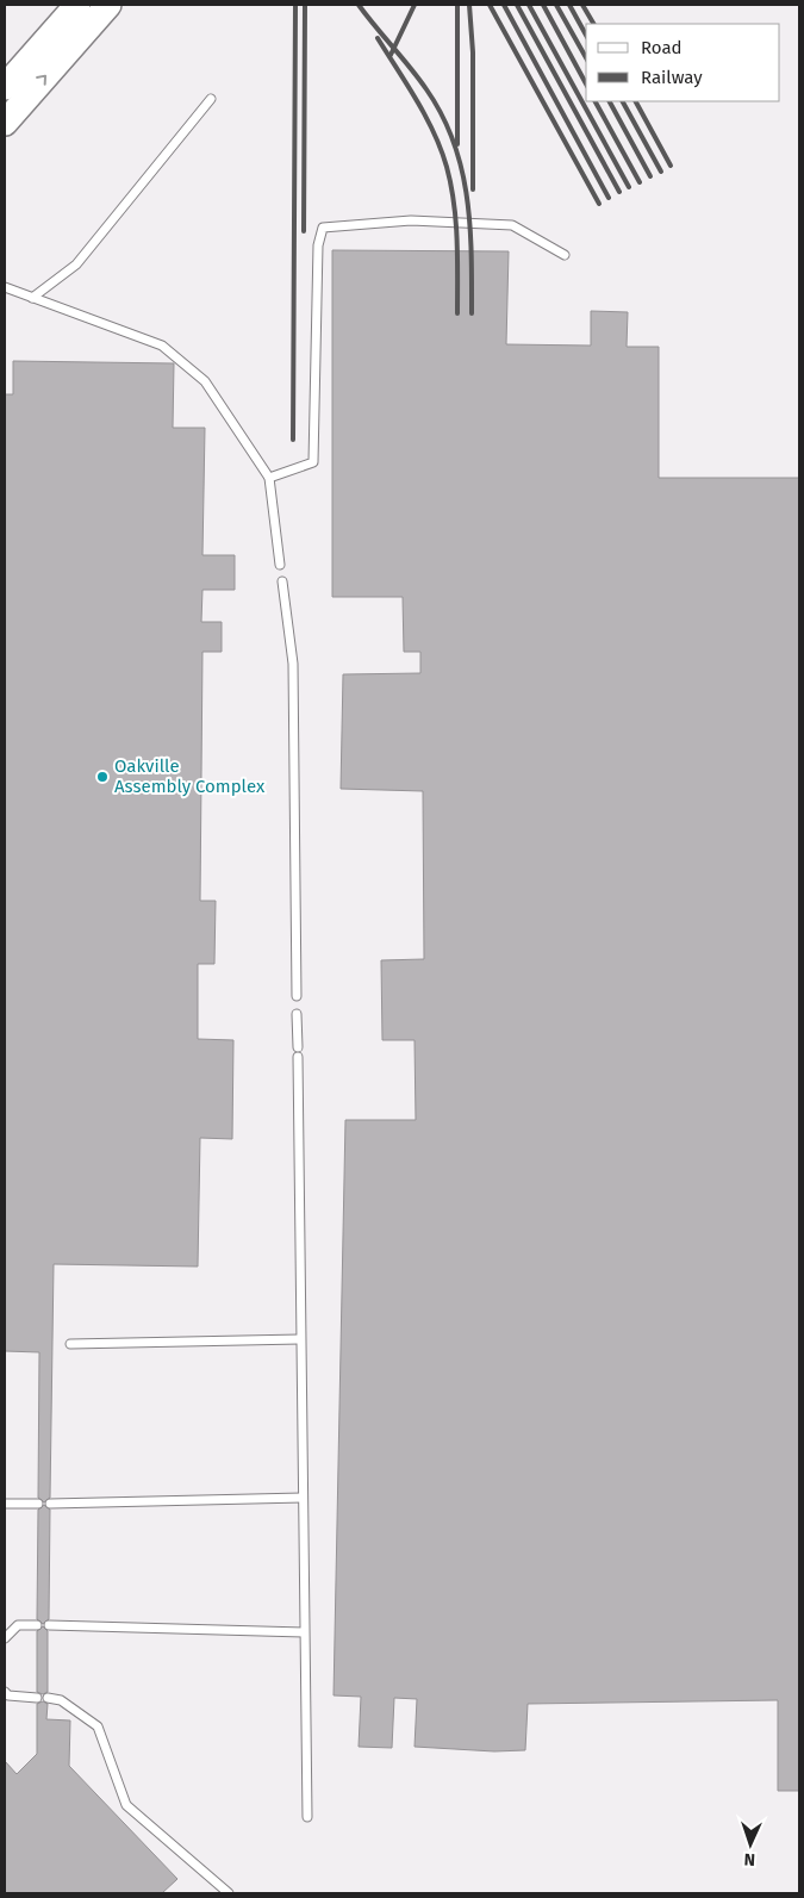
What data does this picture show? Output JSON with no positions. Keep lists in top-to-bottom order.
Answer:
{
  "places": ["Oakville Assembly Complex"],
  "legend": ["Road", "Railway"],
  "north": "bottom"
}
